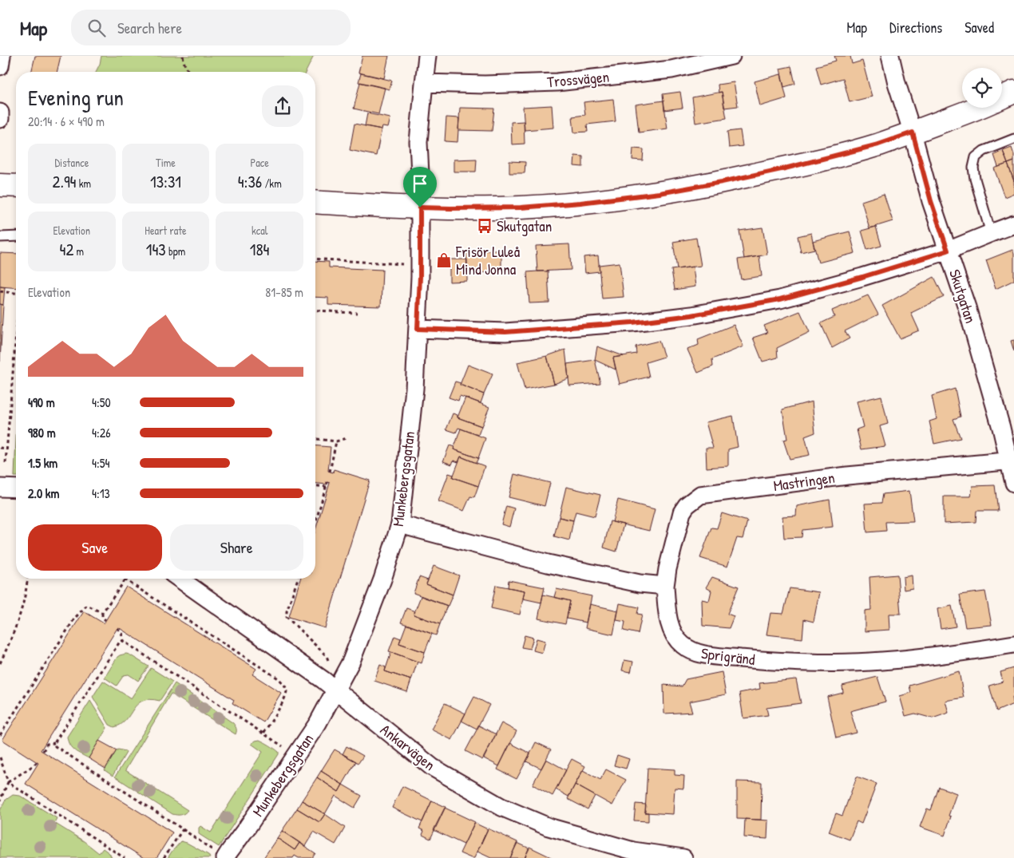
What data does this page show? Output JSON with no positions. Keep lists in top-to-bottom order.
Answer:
{
  "streets": {
    "street": [
      "Trossvägen",
      "Skutgatan",
      "Munkebergsgatan",
      "Mastringen",
      "Sprigränd",
      "Ankarvägen"
    ]
  },
  "crossings": [
    ["Trossvägen", "Munkebergsgatan"],
    ["Skutgatan", "Mastringen"],
    ["Munkebergsgatan", "Ankarvägen"],
    ["Mastringen", "Sprigränd"]
  ],
  "places": {
    "bus stop": ["Skutgatan"],
    "shop": ["Frisör Luleå Mind Jonna"]
  },
  "page": {
    "header": "Map",
    "search": "Search here",
    "nav": ["Map", "Directions", "Saved"],
    "heading": ["Evening run", "20:14 · 6 × 490 m"],
    "stats": [
      ["Distance", "2.94 km"],
      ["Time", "13:31"],
      ["Pace", "4:36 /km"],
      ["Elevation", "42 m"],
      ["Heart rate", "143 bpm"],
      ["kcal", "184"]
    ],
    "chart": ["Elevation", "81–85 m"],
    "list": [
      {
        "name": "490 m",
        "note": "4:50"
      },
      {
        "name": "980 m",
        "note": "4:26"
      },
      {
        "name": "1.5 km",
        "note": "4:54"
      },
      {
        "name": "2.0 km",
        "note": "4:13"
      }
    ],
    "buttons": ["Save", "Share"]
  }
}
